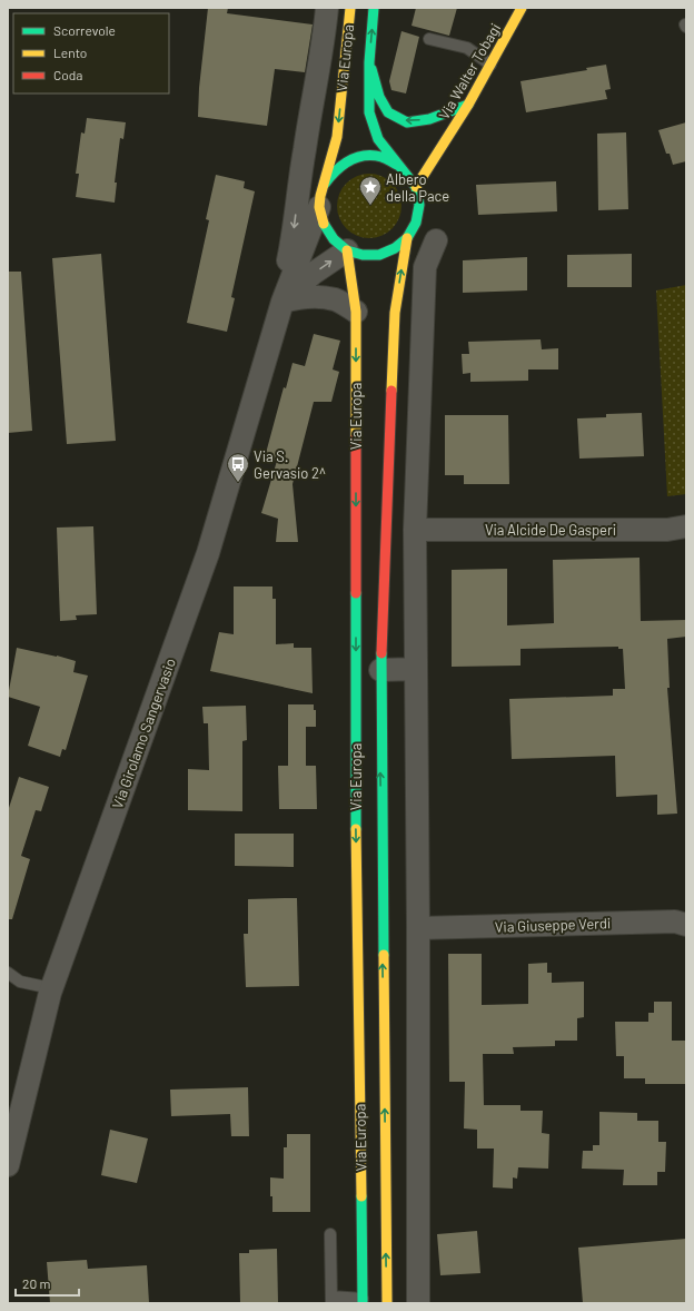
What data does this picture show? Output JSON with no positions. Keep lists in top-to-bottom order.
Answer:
{
  "streets": {
    "main road": ["Via Europa", "Via Walter Tobagi"],
    "street": ["Via Alcide De Gasperi", "Via Girolamo Sangervasio", "Via Giuseppe Verdi"]
  },
  "crossings": [
    ["Via Europa", "Via Walter Tobagi"],
    ["Via Europa", "Via Girolamo Sangervasio"],
    ["Via Walter Tobagi", "Via Girolamo Sangervasio"]
  ],
  "places": {
    "place": ["Albero della Pace"],
    "bus stop": ["Via S. Gervasio 2^"]
  },
  "legend": ["Scorrevole", "Lento", "Coda"],
  "scale_bar": "20 m"
}
